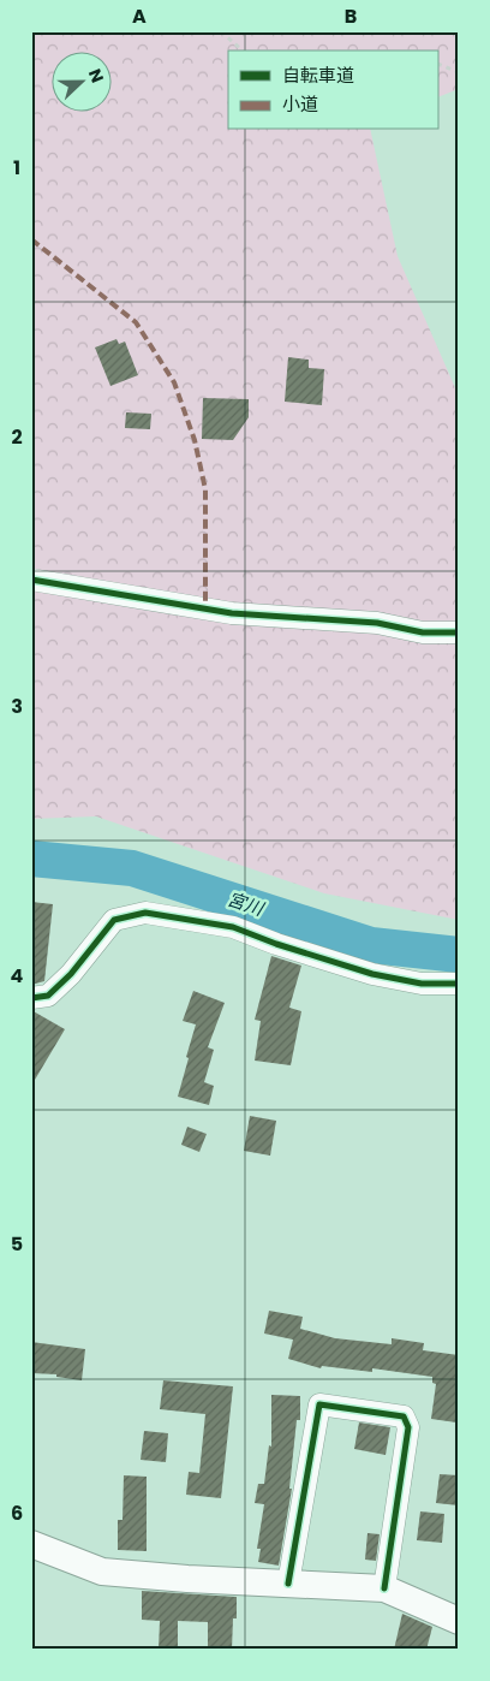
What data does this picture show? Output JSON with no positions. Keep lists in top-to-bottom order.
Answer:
{
  "water": ["宮川"],
  "legend": ["自転車道", "小道"],
  "north": "right",
  "grid": {
    "columns": ["A", "B"],
    "rows": [
      "1",
      "2",
      "3",
      "4",
      "5",
      "6"
    ]
  }
}
